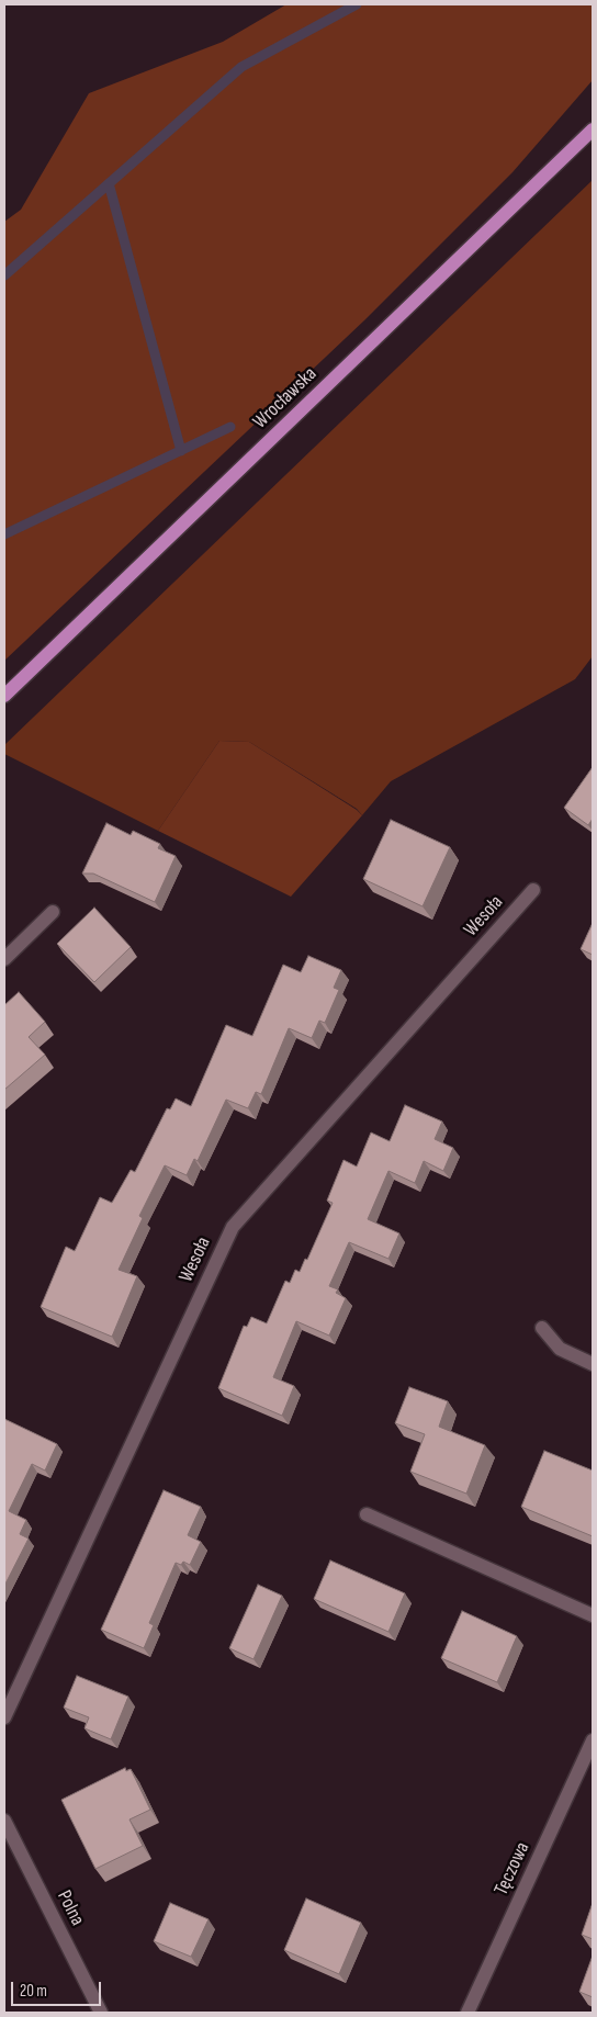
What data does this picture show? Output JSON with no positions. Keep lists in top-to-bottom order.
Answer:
{
  "streets": {
    "main road": ["Wrocławska"],
    "street": ["Wesoła", "Tęczowa", "Polna"]
  },
  "scale_bar": "20 m"
}
